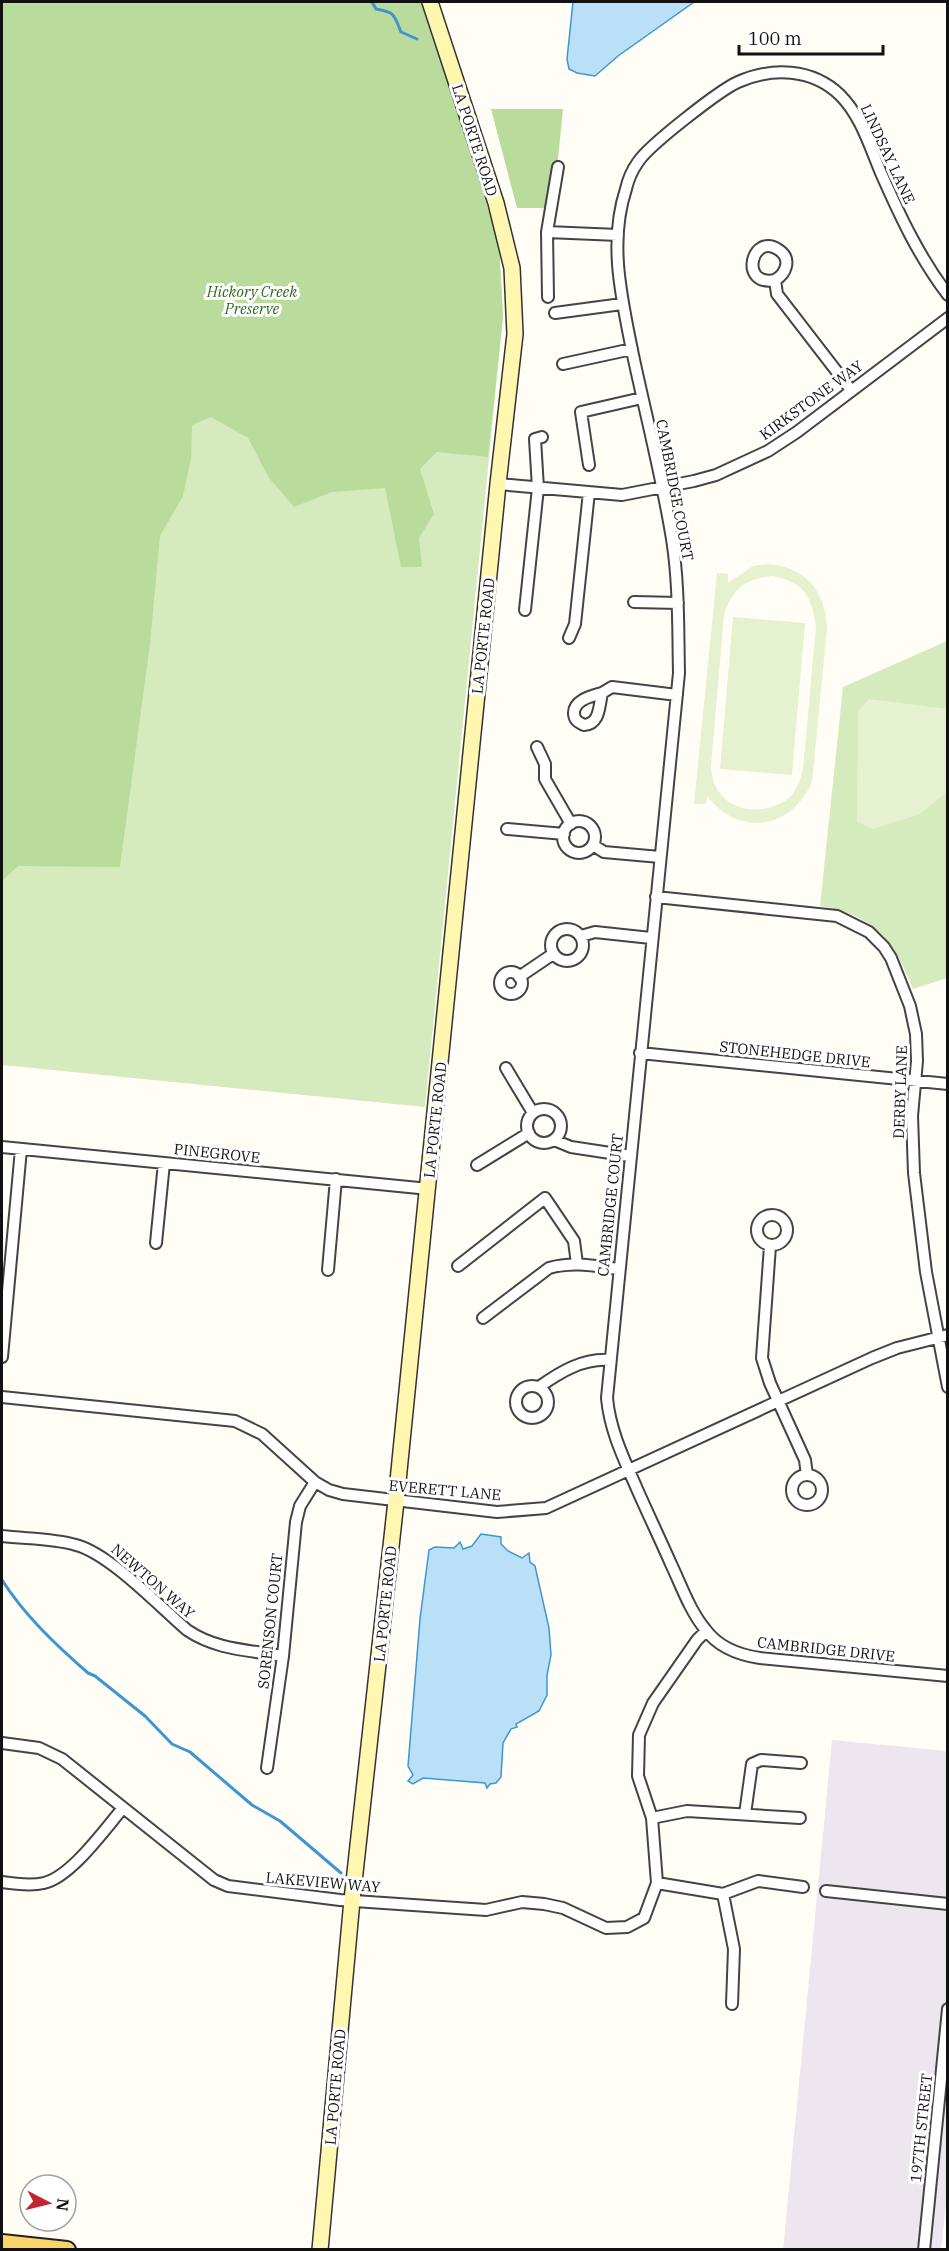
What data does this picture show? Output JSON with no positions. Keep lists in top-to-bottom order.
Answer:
{
  "streets": {
    "street": [
      "LA PORTE ROAD",
      "LINDSAY LANE",
      "KIRKSTONE WAY",
      "CAMBRIDGE COURT",
      "STONEHEDGE DRIVE",
      "DERBY LANE",
      "PINEGROVE",
      "EVERETT LANE",
      "NEWTON WAY",
      "SORENSON COURT",
      "CAMBRIDGE DRIVE",
      "LAKEVIEW WAY",
      "197TH STREET"
    ]
  },
  "crossings": [
    ["LA PORTE ROAD", "KIRKSTONE WAY"],
    ["LA PORTE ROAD", "PINEGROVE"],
    ["LA PORTE ROAD", "EVERETT LANE"],
    ["LA PORTE ROAD", "LAKEVIEW WAY"],
    ["LINDSAY LANE", "CAMBRIDGE COURT"],
    ["KIRKSTONE WAY", "CAMBRIDGE COURT"],
    ["CAMBRIDGE COURT", "STONEHEDGE DRIVE"],
    ["CAMBRIDGE COURT", "DERBY LANE"],
    ["CAMBRIDGE COURT", "EVERETT LANE"],
    ["CAMBRIDGE COURT", "CAMBRIDGE DRIVE"],
    ["STONEHEDGE DRIVE", "DERBY LANE"],
    ["DERBY LANE", "EVERETT LANE"],
    ["EVERETT LANE", "SORENSON COURT"],
    ["EVERETT LANE", "CAMBRIDGE DRIVE"],
    ["NEWTON WAY", "SORENSON COURT"]
  ],
  "parks": ["Hickory Creek Preserve"],
  "scale_bar": "100 m",
  "north": "right"
}
